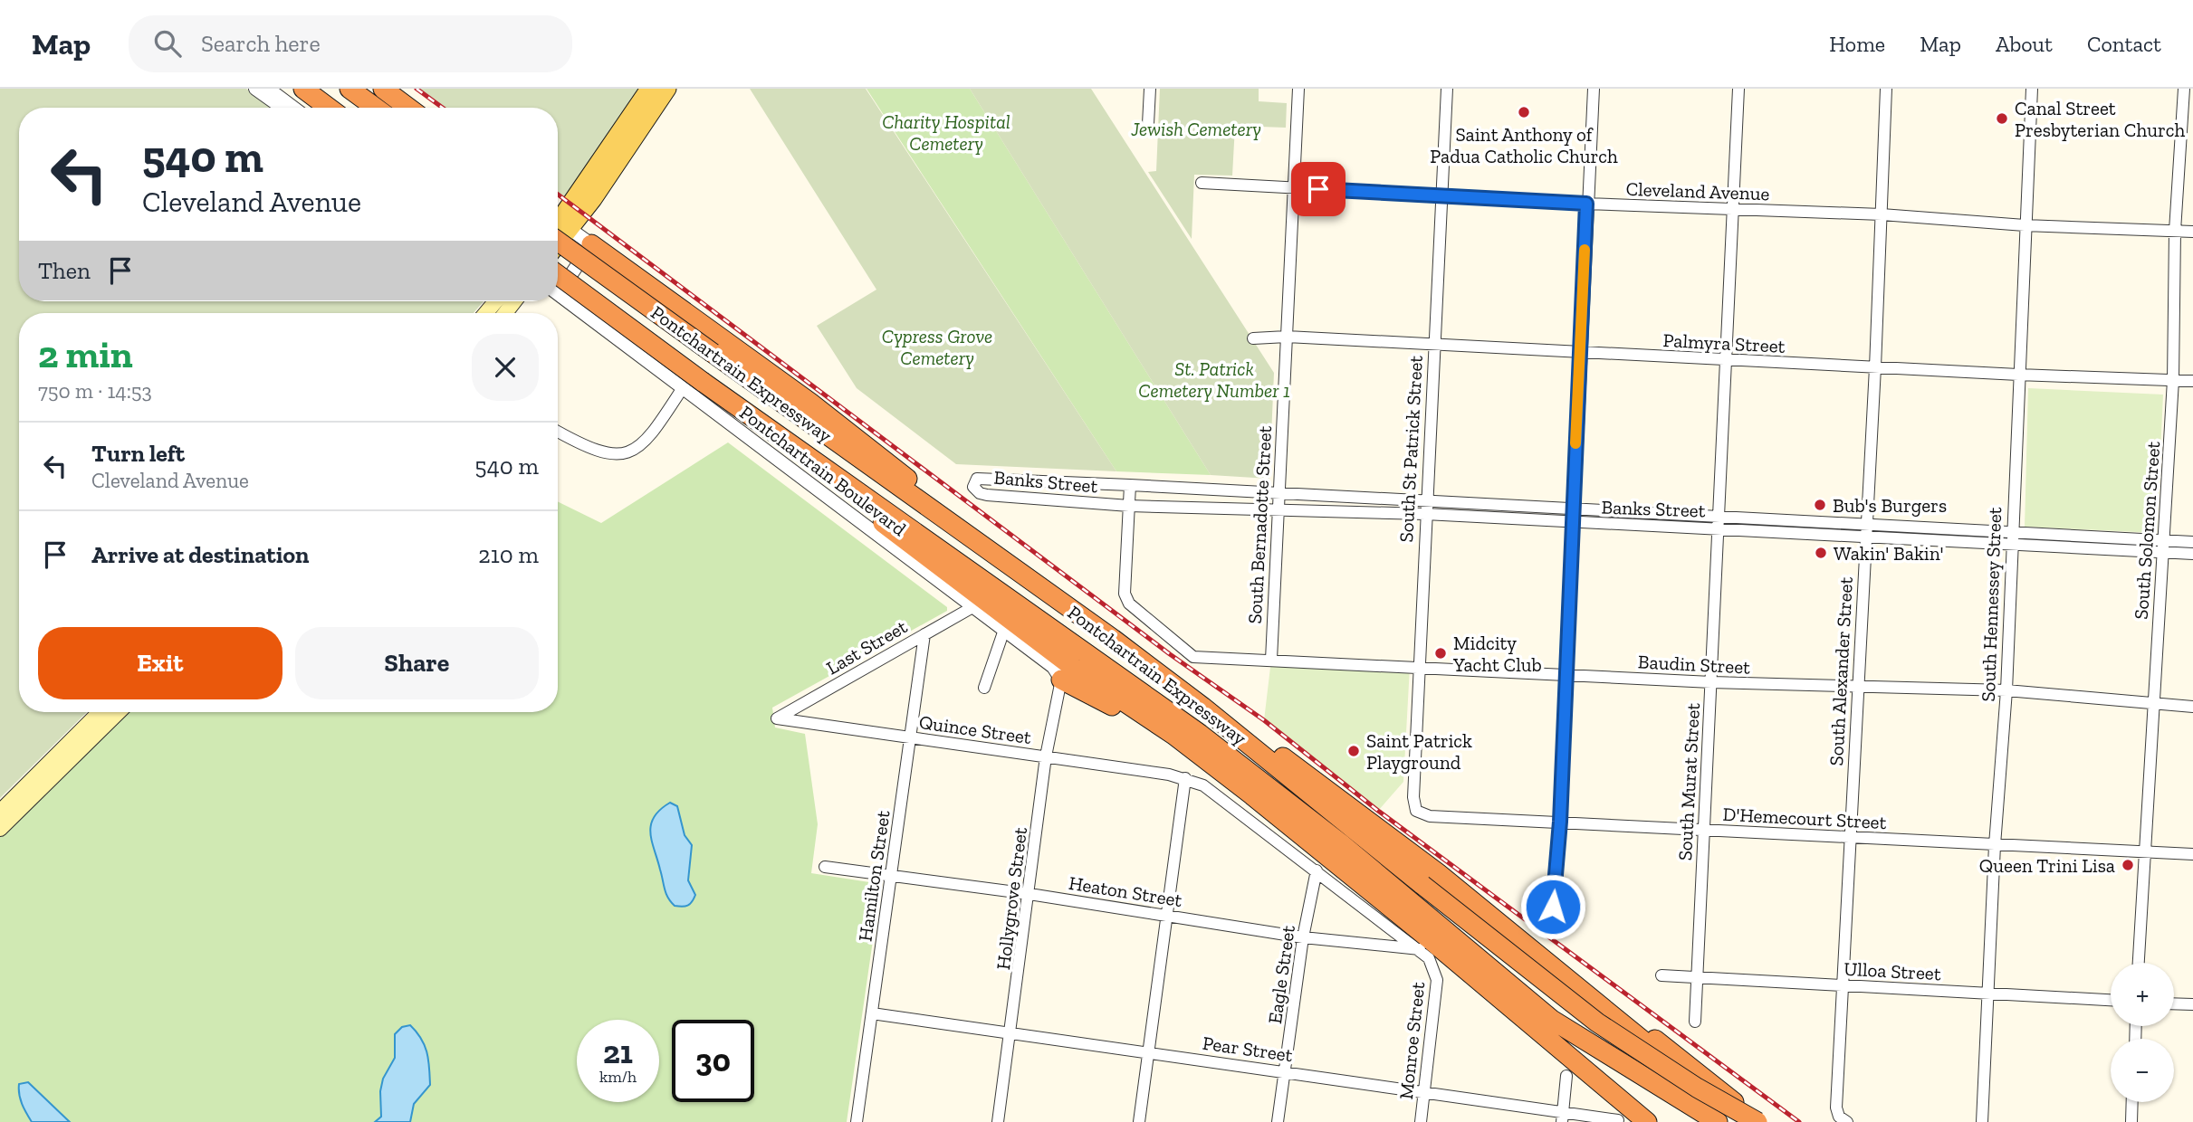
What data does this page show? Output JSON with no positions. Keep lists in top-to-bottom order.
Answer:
{
  "streets": {
    "highway": ["Pontchartrain Expressway"],
    "street": [
      "Cleveland Avenue",
      "Palmyra Street",
      "South St Patrick Street",
      "Pontchartrain Boulevard",
      "Banks Street",
      "South Bernadotte Street",
      "South Solomon Street",
      "South Hennessey Street",
      "Last Street",
      "Baudin Street",
      "South Alexander Street",
      "Quince Street",
      "South Murat Street",
      "D'Hemecourt Street",
      "Hamilton Street",
      "Heaton Street",
      "Hollygrove Street",
      "Ulloa Street",
      "Eagle Street",
      "Monroe Street",
      "Pear Street"
    ]
  },
  "crossings": [
    ["Cleveland Avenue", "South St Patrick Street"],
    ["Cleveland Avenue", "South Bernadotte Street"],
    ["Cleveland Avenue", "South Solomon Street"],
    ["Cleveland Avenue", "South Hennessey Street"],
    ["Cleveland Avenue", "South Alexander Street"],
    ["Cleveland Avenue", "South Murat Street"],
    ["Palmyra Street", "South St Patrick Street"],
    ["Palmyra Street", "South Bernadotte Street"],
    ["Palmyra Street", "South Solomon Street"],
    ["Palmyra Street", "South Hennessey Street"],
    ["Palmyra Street", "South Alexander Street"],
    ["Palmyra Street", "South Murat Street"],
    ["South St Patrick Street", "Banks Street"],
    ["South St Patrick Street", "Baudin Street"],
    ["South St Patrick Street", "D'Hemecourt Street"],
    ["Pontchartrain Boulevard", "Last Street"],
    ["Pontchartrain Boulevard", "Hollygrove Street"],
    ["Banks Street", "South Bernadotte Street"],
    ["Banks Street", "South Solomon Street"],
    ["Banks Street", "South Hennessey Street"],
    ["Banks Street", "Baudin Street"],
    ["Banks Street", "South Alexander Street"],
    ["Banks Street", "South Murat Street"],
    ["South Bernadotte Street", "Baudin Street"],
    ["South Solomon Street", "Baudin Street"],
    ["South Solomon Street", "D'Hemecourt Street"],
    ["South Hennessey Street", "Baudin Street"],
    ["South Hennessey Street", "D'Hemecourt Street"],
    ["South Hennessey Street", "Ulloa Street"],
    ["Last Street", "Quince Street"],
    ["Last Street", "Hamilton Street"],
    ["Baudin Street", "South Alexander Street"],
    ["Baudin Street", "South Murat Street"],
    ["South Alexander Street", "D'Hemecourt Street"],
    ["South Alexander Street", "Ulloa Street"],
    ["Quince Street", "Hamilton Street"],
    ["Quince Street", "Heaton Street"],
    ["Quince Street", "Hollygrove Street"],
    ["Quince Street", "Eagle Street"],
    ["Quince Street", "Monroe Street"],
    ["South Murat Street", "D'Hemecourt Street"],
    ["South Murat Street", "Ulloa Street"],
    ["Hamilton Street", "Heaton Street"],
    ["Hamilton Street", "Pear Street"],
    ["Heaton Street", "Hollygrove Street"],
    ["Heaton Street", "Eagle Street"],
    ["Hollygrove Street", "Pear Street"],
    ["Eagle Street", "Pear Street"],
    ["Monroe Street", "Pear Street"]
  ],
  "parks": [
    "Charity Hospital Cemetery",
    "Jewish Cemetery",
    "Cypress Grove Cemetery",
    "St. Patrick Cemetery Number 1"
  ],
  "places": [
    "Saint Anthony of Padua Catholic Church",
    "Canal Street Presbyterian Church",
    "Bub's Burgers",
    "Wakin' Bakin'",
    "Midcity Yacht Club",
    "Saint Patrick Playground",
    "Queen Trini Lisa"
  ],
  "page": {
    "header": "Map",
    "search": "Search here",
    "nav": [
      "Home",
      "Map",
      "About",
      "Contact"
    ],
    "turn": ["540 m", "Cleveland Avenue"],
    "then": "Then",
    "heading": ["2 min", "750 m · 14:53"],
    "list": [
      {
        "name": "Turn left",
        "note": "Cleveland Avenue",
        "value": "540 m"
      },
      {
        "name": "Arrive at destination",
        "value": "210 m"
      }
    ],
    "buttons": ["Exit", "Share"],
    "map_buttons": ["+", "−"],
    "speed": "21 km/h",
    "limit": "30"
  }
}
